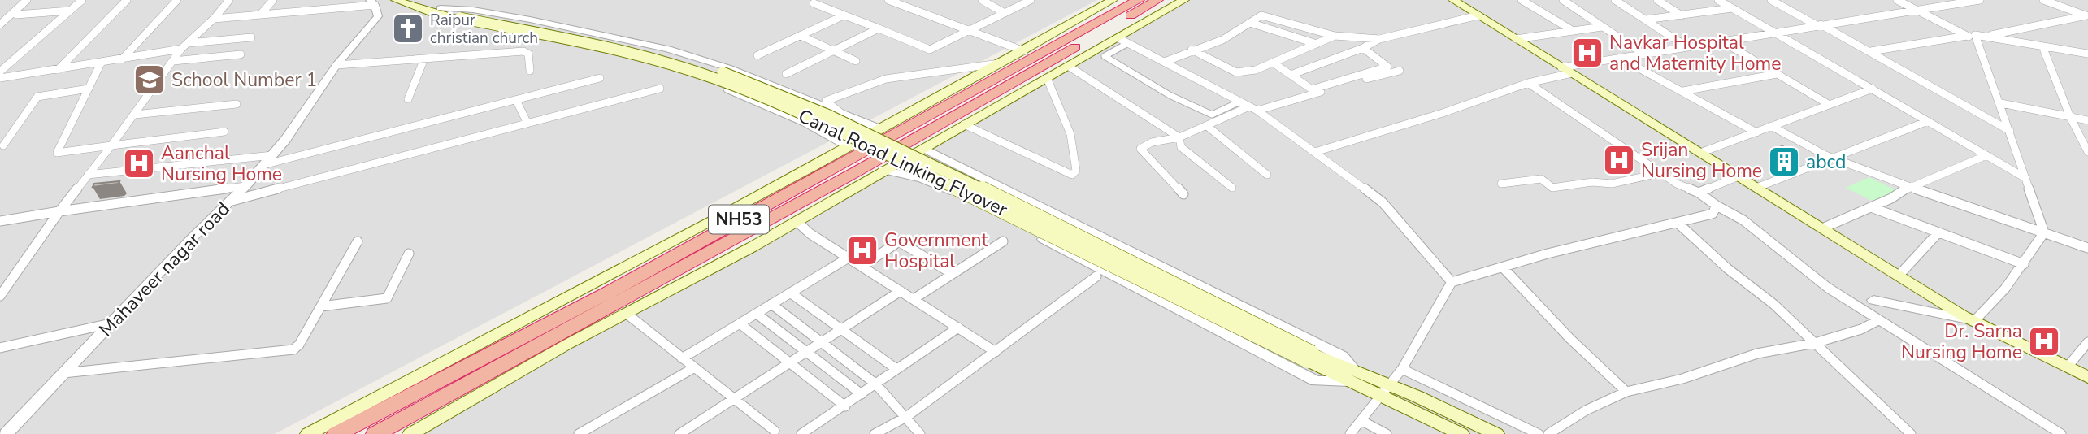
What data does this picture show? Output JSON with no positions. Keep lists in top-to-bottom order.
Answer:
{
  "streets": {
    "highway": ["NH53"],
    "main road": ["Canal Road Linking Flyover"],
    "street": ["Mahaveer nagar road"]
  },
  "places": {
    "church": ["Raipur christian church"],
    "hospital": [
      "Navkar Hospital and Maternity Home",
      "Srijan Nursing Home",
      "Aanchal Nursing Home",
      "Government Hospital",
      "Dr. Sarna Nursing Home"
    ],
    "school or university": ["School Number 1"],
    "building": ["abcd"]
  }
}
